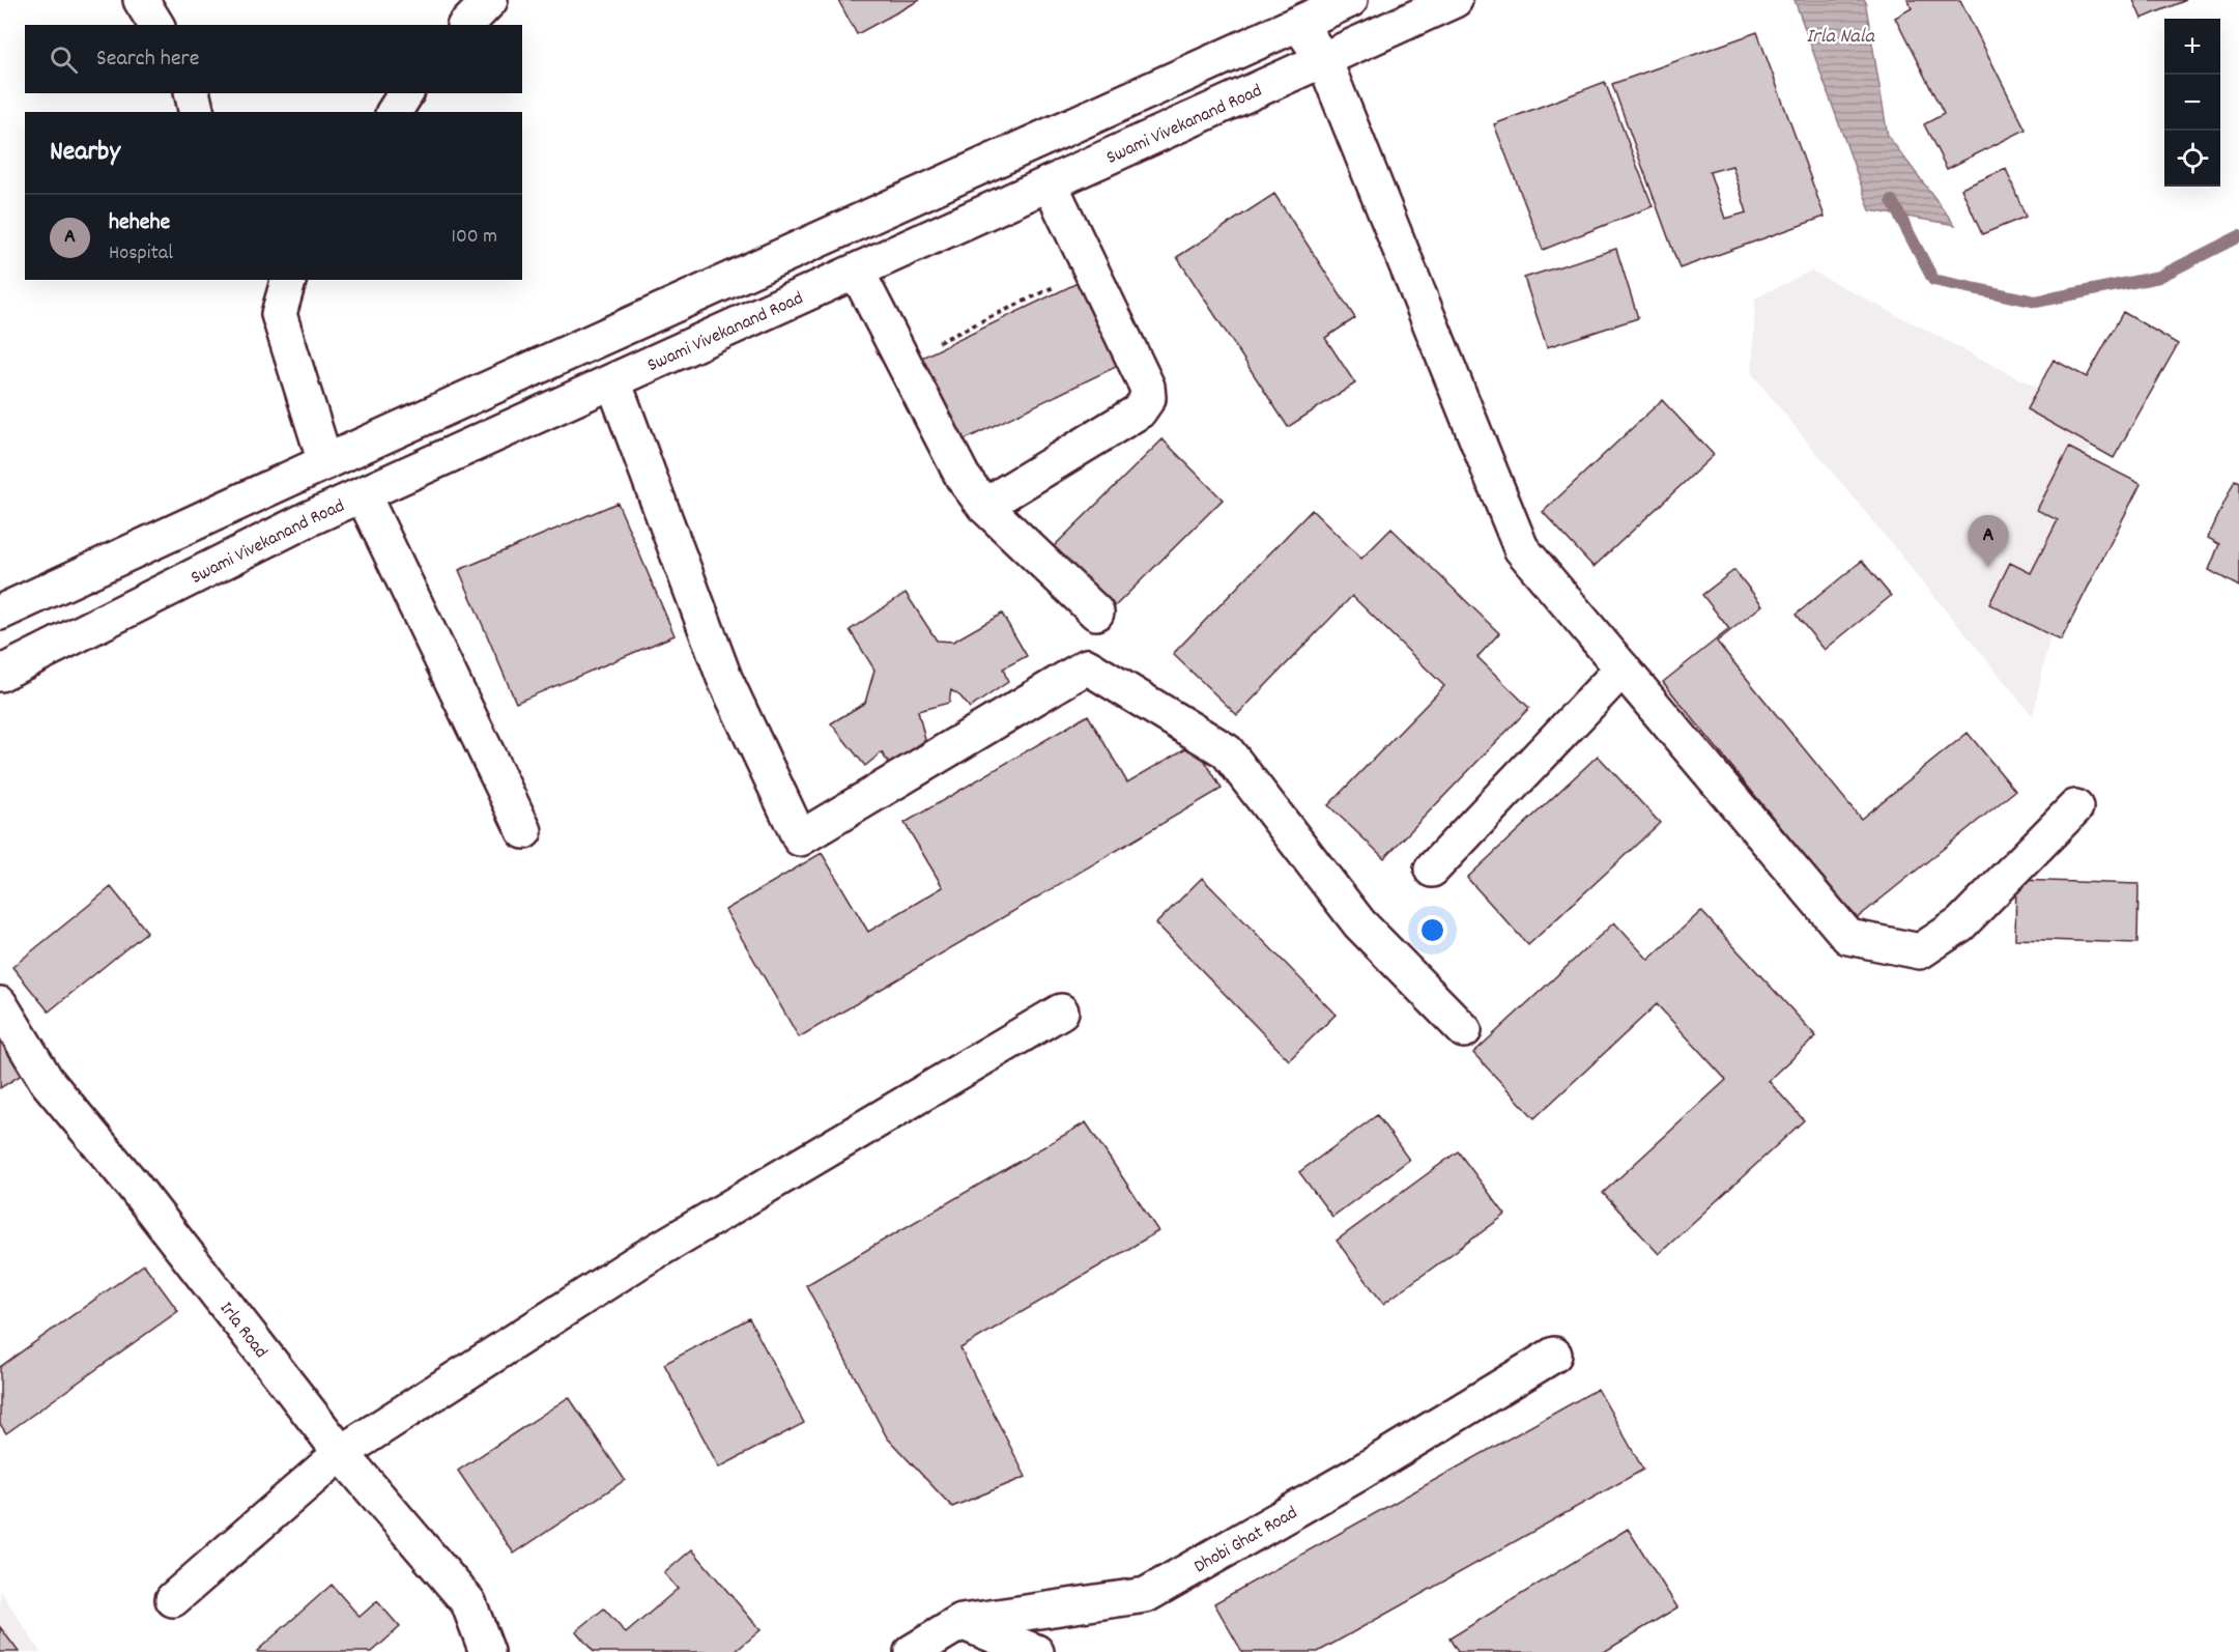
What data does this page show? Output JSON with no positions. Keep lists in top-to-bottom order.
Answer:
{
  "streets": {
    "street": ["Swami Vivekanand Road", "Irla Road", "Dhobi Ghat Road"]
  },
  "water": ["Irla Nala"],
  "page": {
    "map_buttons": ["+", "−"],
    "search": "Search here",
    "heading": "Nearby",
    "list": [
      {
        "mark": "A",
        "name": "hehehe",
        "note": "Hospital",
        "value": "100 m"
      }
    ],
    "pins": "A"
  }
}
